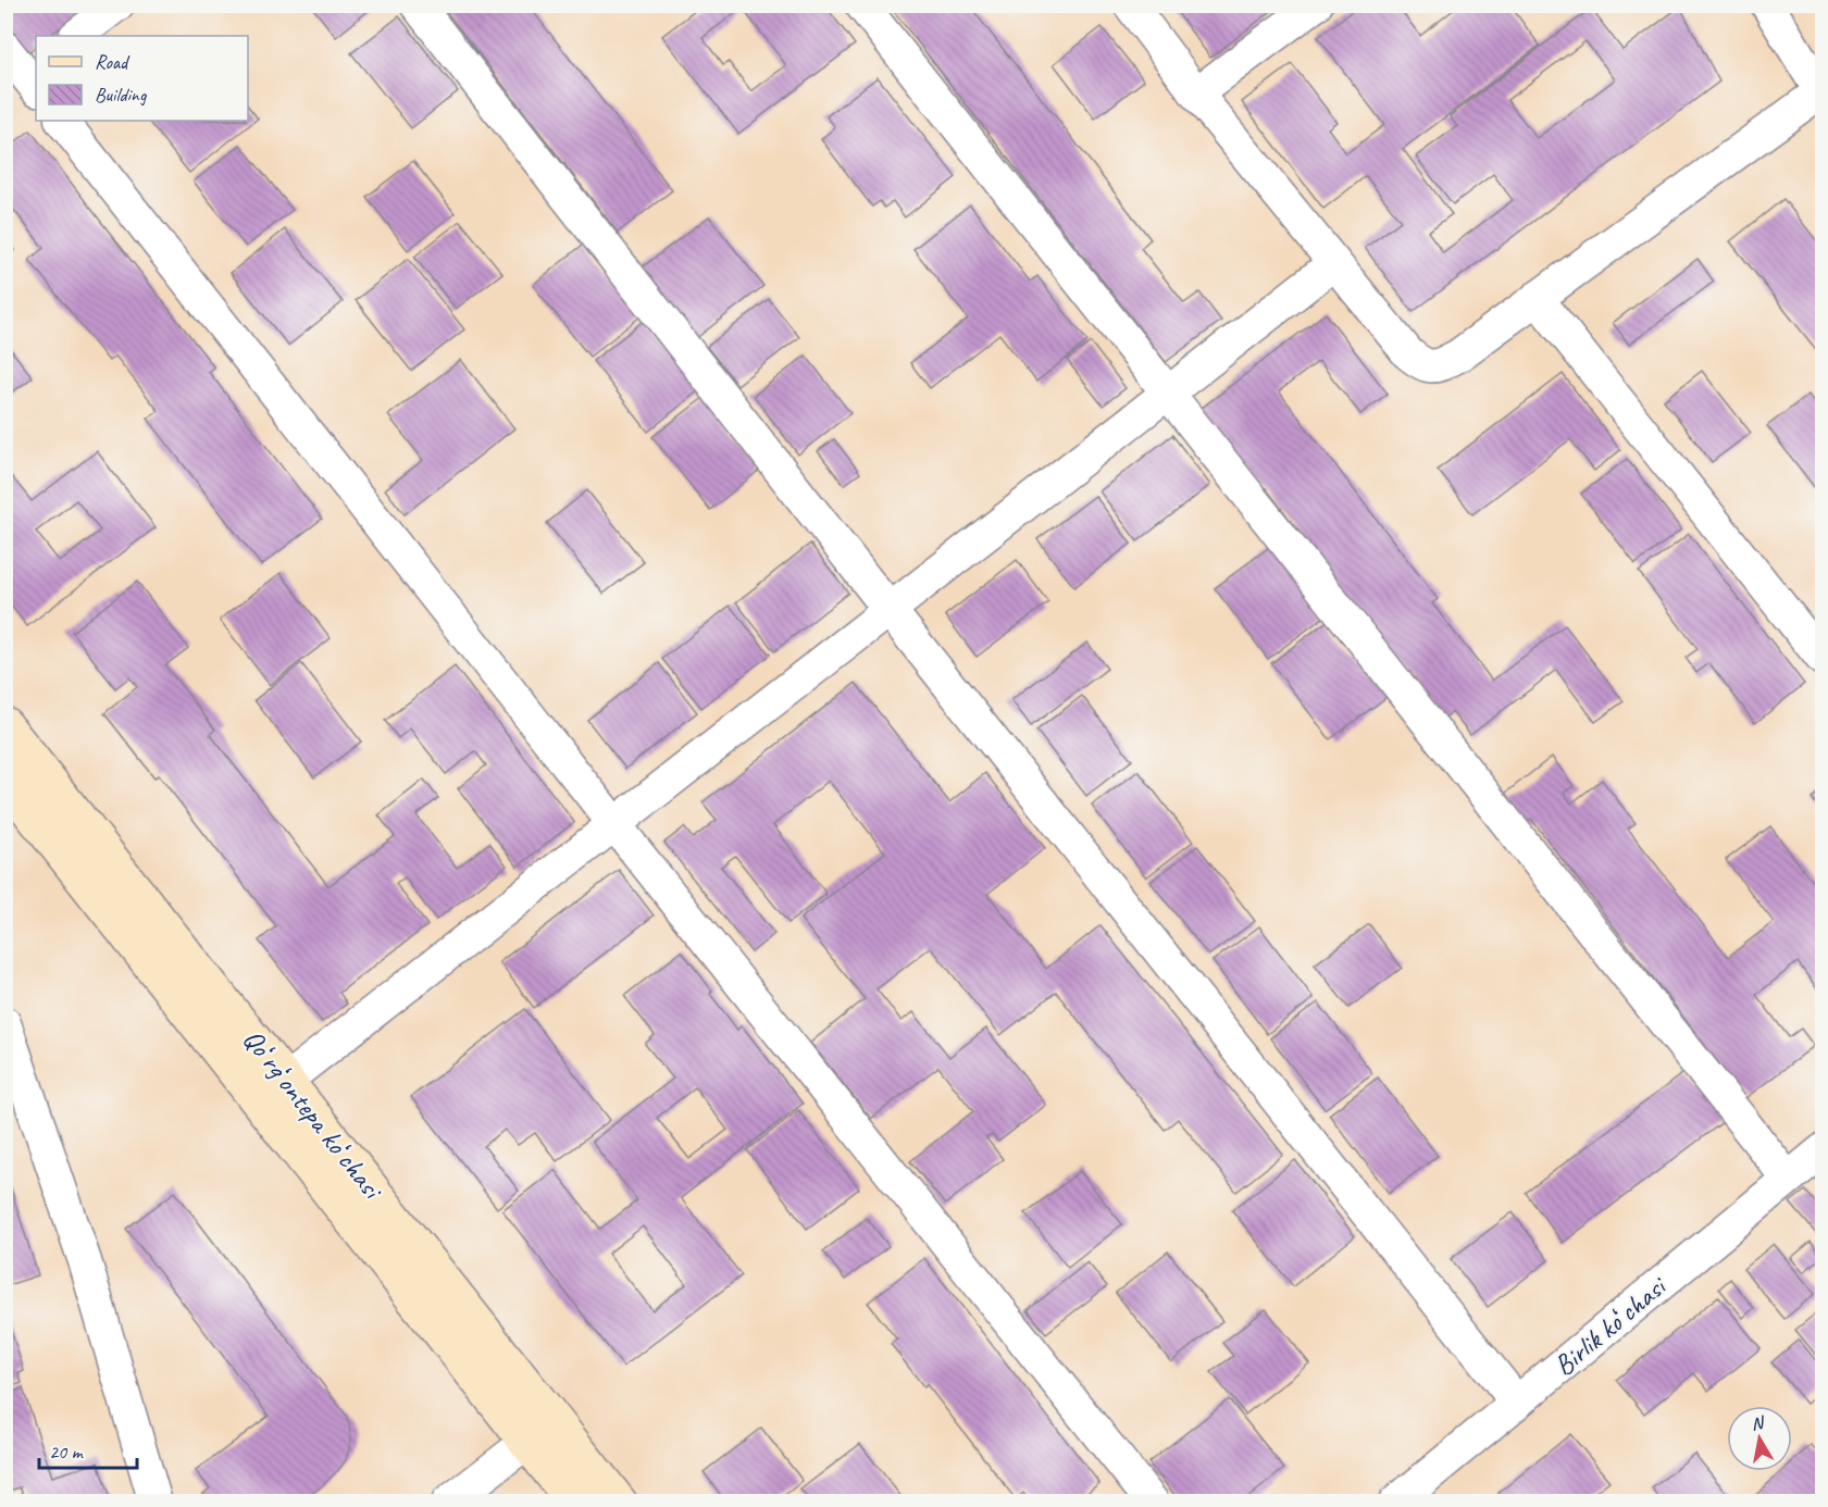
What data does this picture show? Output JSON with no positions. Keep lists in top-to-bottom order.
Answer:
{
  "streets": {
    "main road": ["Qoʻrgʻontepa koʻchasi"],
    "street": ["Birlik koʻchasi"]
  },
  "legend": ["Road", "Building"],
  "scale_bar": "20 m",
  "north": "top"
}
